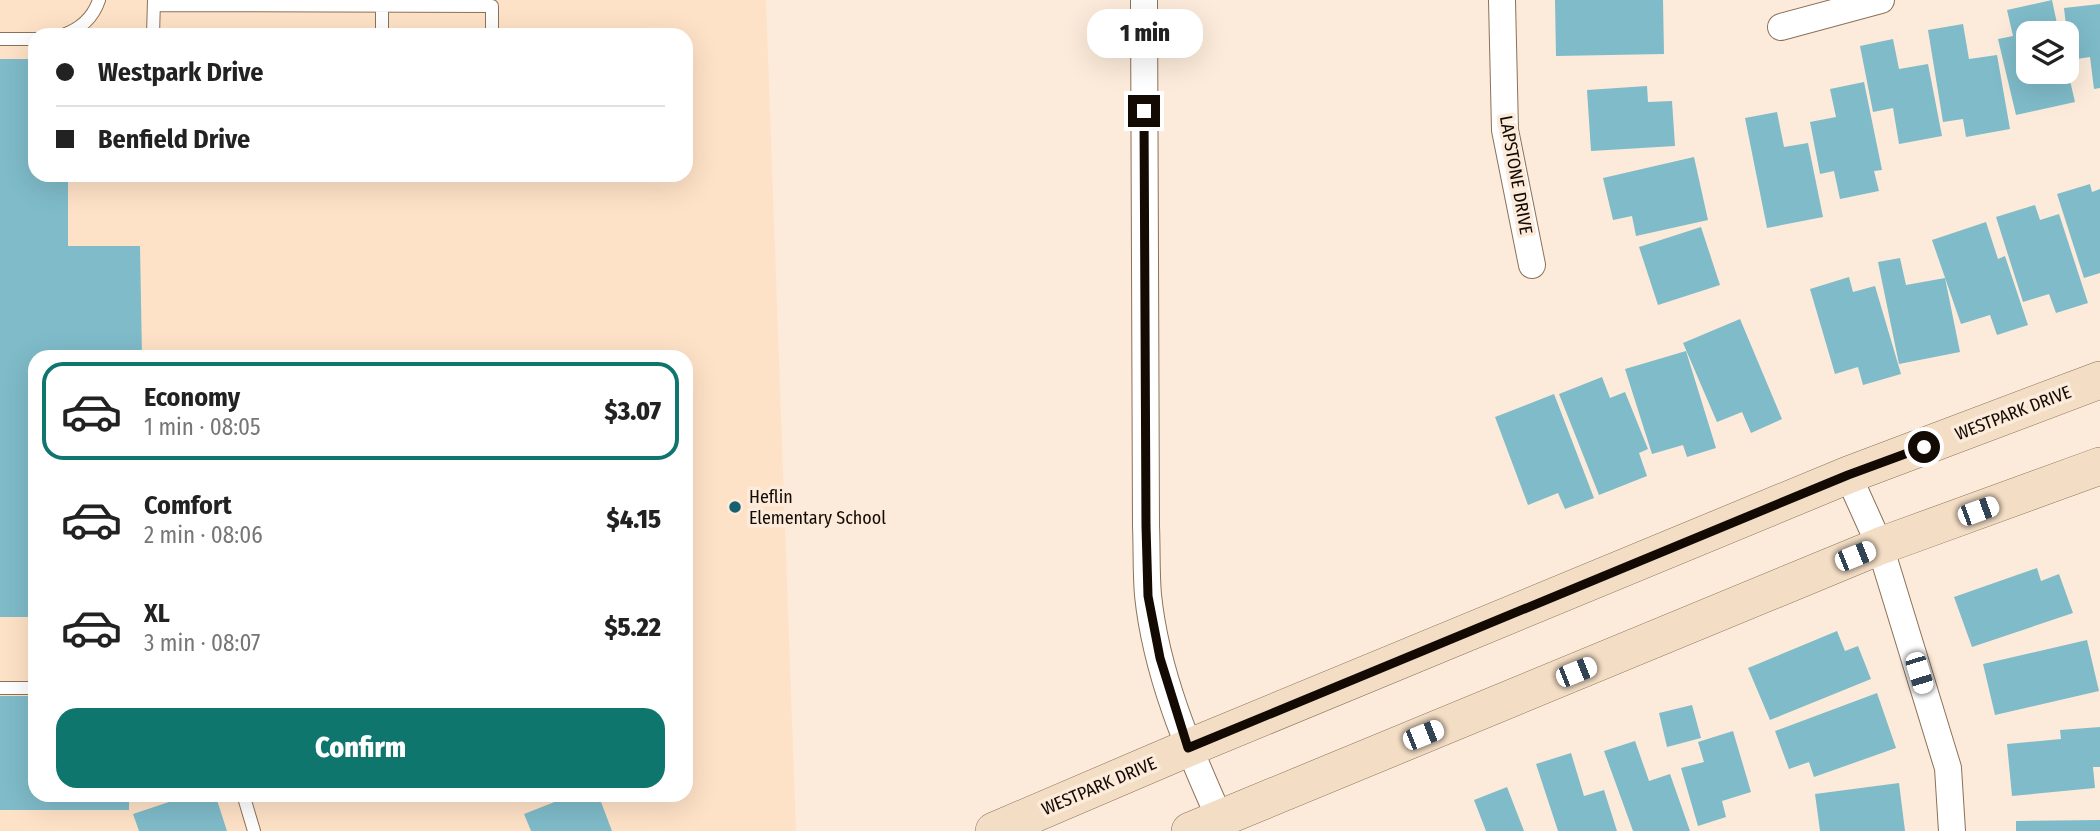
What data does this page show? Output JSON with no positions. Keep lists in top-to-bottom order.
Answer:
{
  "streets": {
    "main road": ["WESTPARK DRIVE"],
    "street": ["LAPSTONE DRIVE"]
  },
  "places": ["Heflin Elementary School"],
  "page": {
    "bubble": "1 min",
    "banner": ["Westpark Drive", "Benfield Drive"],
    "list": [
      {
        "name": "Economy",
        "note": "1 min · 08:05",
        "value": "$3.07"
      },
      {
        "name": "Comfort",
        "note": "2 min · 08:06",
        "value": "$4.15"
      },
      {
        "name": "XL",
        "note": "3 min · 08:07",
        "value": "$5.22"
      }
    ],
    "buttons": "Confirm"
  }
}
